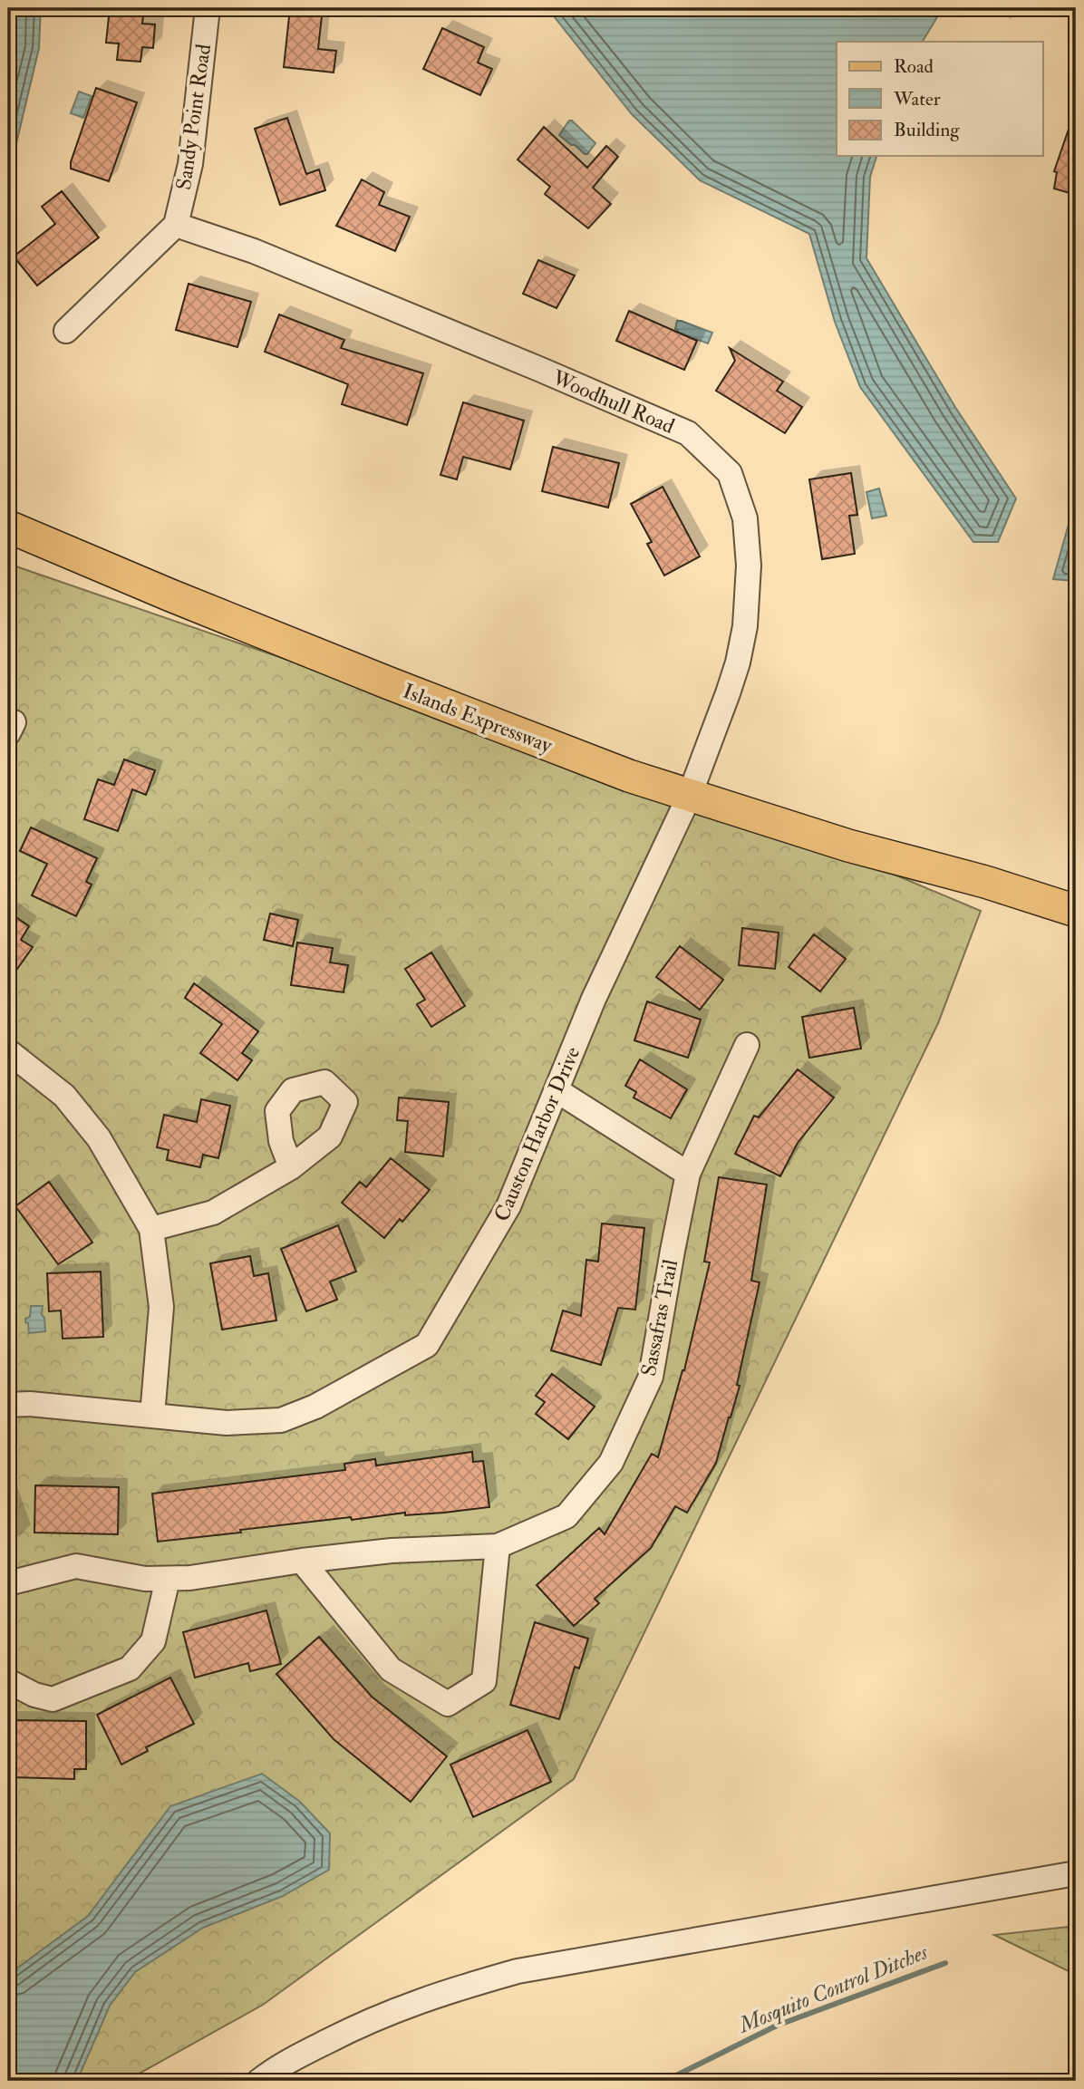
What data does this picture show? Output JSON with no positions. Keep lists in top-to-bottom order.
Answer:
{
  "streets": {
    "main road": ["Islands Expressway"],
    "street": [
      "Sandy Point Road",
      "Woodhull Road",
      "Causton Harbor Drive",
      "Sassafras Trail"
    ]
  },
  "crossings": [
    ["Sandy Point Road", "Woodhull Road"],
    ["Woodhull Road", "Islands Expressway"],
    ["Woodhull Road", "Causton Harbor Drive"],
    ["Islands Expressway", "Causton Harbor Drive"]
  ],
  "water": ["Mosquito Control Ditches"],
  "legend": ["Road", "Water", "Building"]
}
